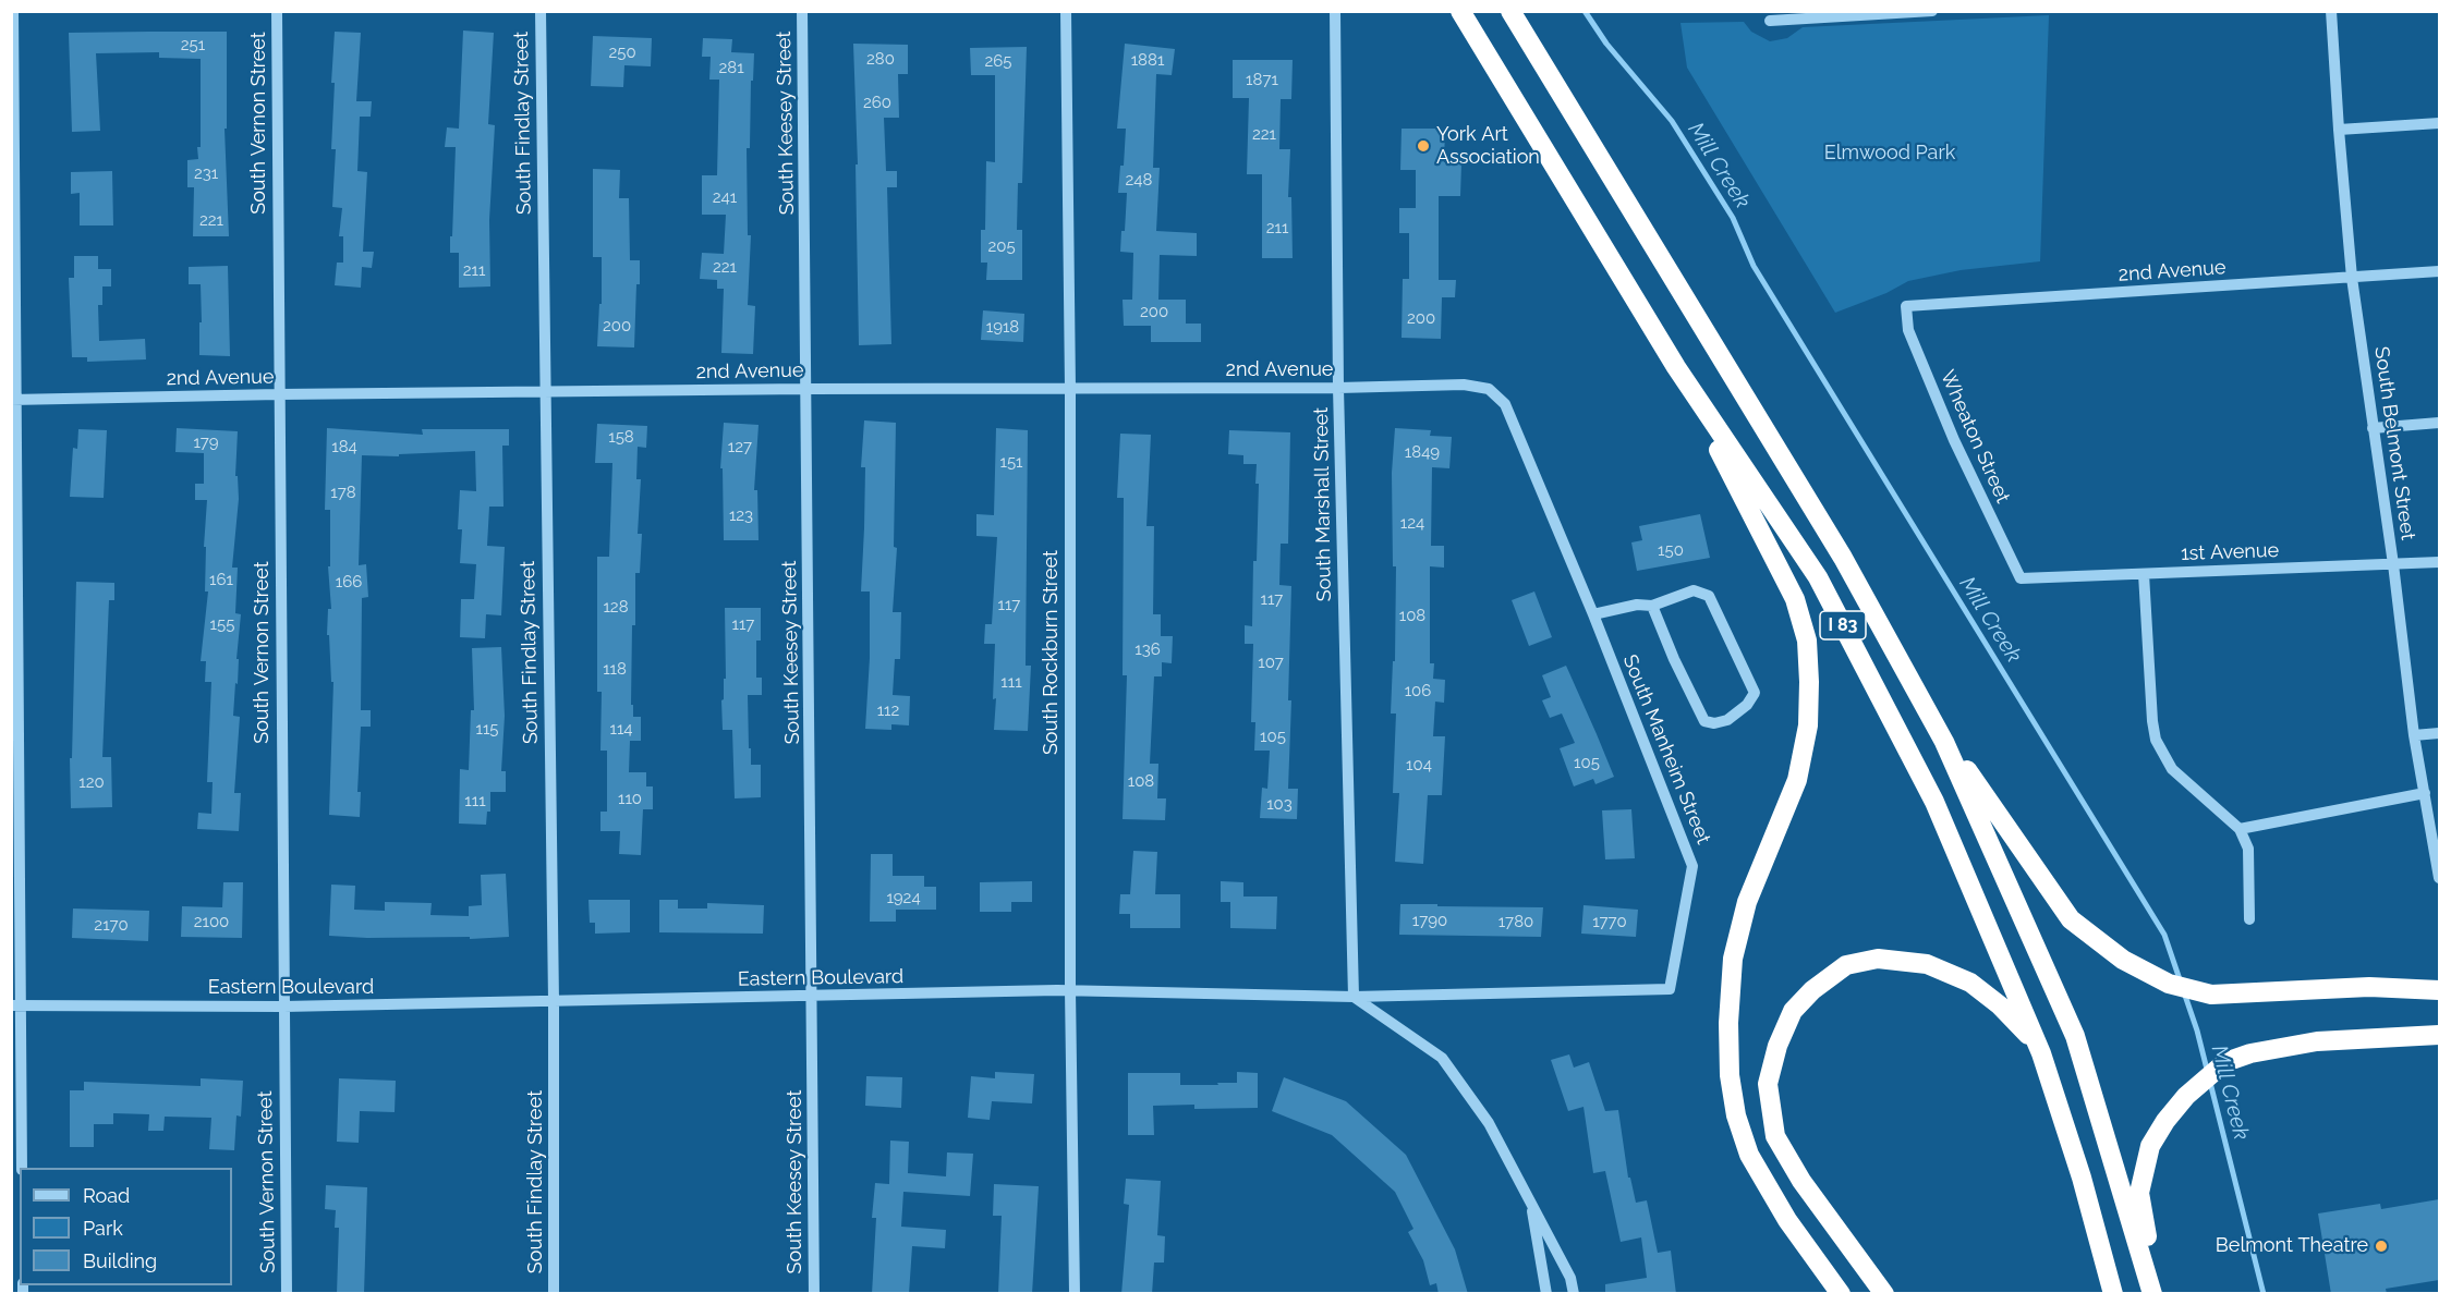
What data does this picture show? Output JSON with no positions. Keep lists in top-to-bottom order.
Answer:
{
  "streets": {
    "highway": ["I 83"],
    "street": [
      "South Vernon Street",
      "South Findlay Street",
      "South Keesey Street",
      "2nd Avenue",
      "Wheaton Street",
      "South Belmont Street",
      "South Marshall Street",
      "1st Avenue",
      "South Rockburn Street",
      "South Manheim Street",
      "Eastern Boulevard"
    ]
  },
  "crossings": [
    ["South Vernon Street", "2nd Avenue"],
    ["South Vernon Street", "Eastern Boulevard"],
    ["South Findlay Street", "2nd Avenue"],
    ["South Findlay Street", "Eastern Boulevard"],
    ["South Keesey Street", "2nd Avenue"],
    ["South Keesey Street", "Eastern Boulevard"],
    ["2nd Avenue", "Wheaton Street"],
    ["2nd Avenue", "South Belmont Street"],
    ["2nd Avenue", "South Marshall Street"],
    ["2nd Avenue", "South Rockburn Street"],
    ["2nd Avenue", "South Manheim Street"],
    ["Wheaton Street", "1st Avenue"],
    ["South Belmont Street", "1st Avenue"],
    ["South Marshall Street", "South Manheim Street"],
    ["South Marshall Street", "Eastern Boulevard"],
    ["South Rockburn Street", "Eastern Boulevard"],
    ["South Manheim Street", "Eastern Boulevard"]
  ],
  "water": ["Mill Creek"],
  "parks": ["Elmwood Park"],
  "places": ["York Art Association", "Belmont Theatre"],
  "house_numbers": [
    "251",
    "250",
    "280",
    "1881",
    "265",
    "281",
    "1871",
    "260",
    "221",
    "231",
    "248",
    "241",
    "221",
    "211",
    "205",
    "221",
    "211",
    "200",
    "200",
    "200",
    "1918",
    "158",
    "179",
    "184",
    "127",
    "1849",
    "151",
    "178",
    "123",
    "124",
    "150",
    "161",
    "166",
    "117",
    "117",
    "128",
    "108",
    "155",
    "117",
    "136",
    "107",
    "118",
    "111",
    "106",
    "112",
    "115",
    "114",
    "105",
    "105",
    "104",
    "108",
    "120",
    "110",
    "111",
    "103",
    "1924",
    "1790",
    "2100",
    "1780",
    "1770",
    "2170"
  ],
  "legend": ["Road", "Park", "Building"]
}
